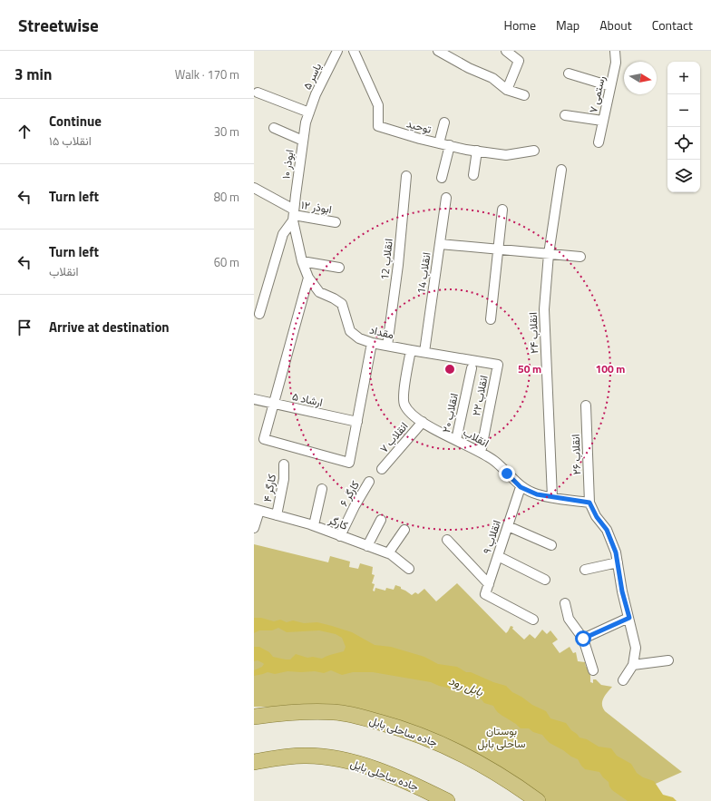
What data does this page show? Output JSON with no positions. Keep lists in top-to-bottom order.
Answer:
{
  "streets": {
    "main road": ["جاده ساحلی بابل", "جاده ساحلی بایل"],
    "street": [
      "یاسر ۵",
      "رستمی ۷",
      "توحید",
      "ابوذر ۱۰",
      "ابوذر ۱۲",
      "انقلاب 12",
      "انقلاب 14",
      "مقداد",
      "انقلاب ۲۴",
      "انقلاب ۲۲",
      "ارشاد ۵",
      "انقلاب ۲۰",
      "انقلاب ۷",
      "انقلاب",
      "انقلاب ۲۶",
      "کارگر ۴",
      "کارگر ۶",
      "کارگر",
      "انقلاب ۹"
    ]
  },
  "crossings": [
    ["یاسر ۵", "ابوذر ۱۰"],
    ["ابوذر ۱۰", "ابوذر ۱۲"],
    ["ابوذر ۱۰", "مقداد"],
    ["ابوذر ۱۲", "مقداد"],
    ["انقلاب 12", "مقداد"],
    ["انقلاب 14", "مقداد"],
    ["مقداد", "انقلاب ۲۲"],
    ["مقداد", "انقلاب"],
    ["انقلاب ۲۴", "انقلاب"],
    ["انقلاب ۲۲", "انقلاب"],
    ["انقلاب ۲۰", "انقلاب"],
    ["انقلاب ۷", "انقلاب"],
    ["انقلاب", "انقلاب ۲۶"],
    ["انقلاب", "انقلاب ۹"],
    ["کارگر ۴", "کارگر"],
    ["کارگر ۶", "کارگر"]
  ],
  "water": ["بابل رود"],
  "parks": ["بوستان ساحلی بابل"],
  "north": "right",
  "page": {
    "header": "Streetwise",
    "nav": [
      "Home",
      "Map",
      "About",
      "Contact"
    ],
    "heading": ["3 min", "Walk · 170 m"],
    "map_buttons": ["+", "−"],
    "list": [
      ["Continue", "انقلاب ۱۵", "30 m"],
      ["Turn left", "80 m"],
      ["Turn left", "انقلاب", "60 m"],
      "Arrive at destination"
    ]
  },
  "rings": ["50 m", "100 m"]
}
